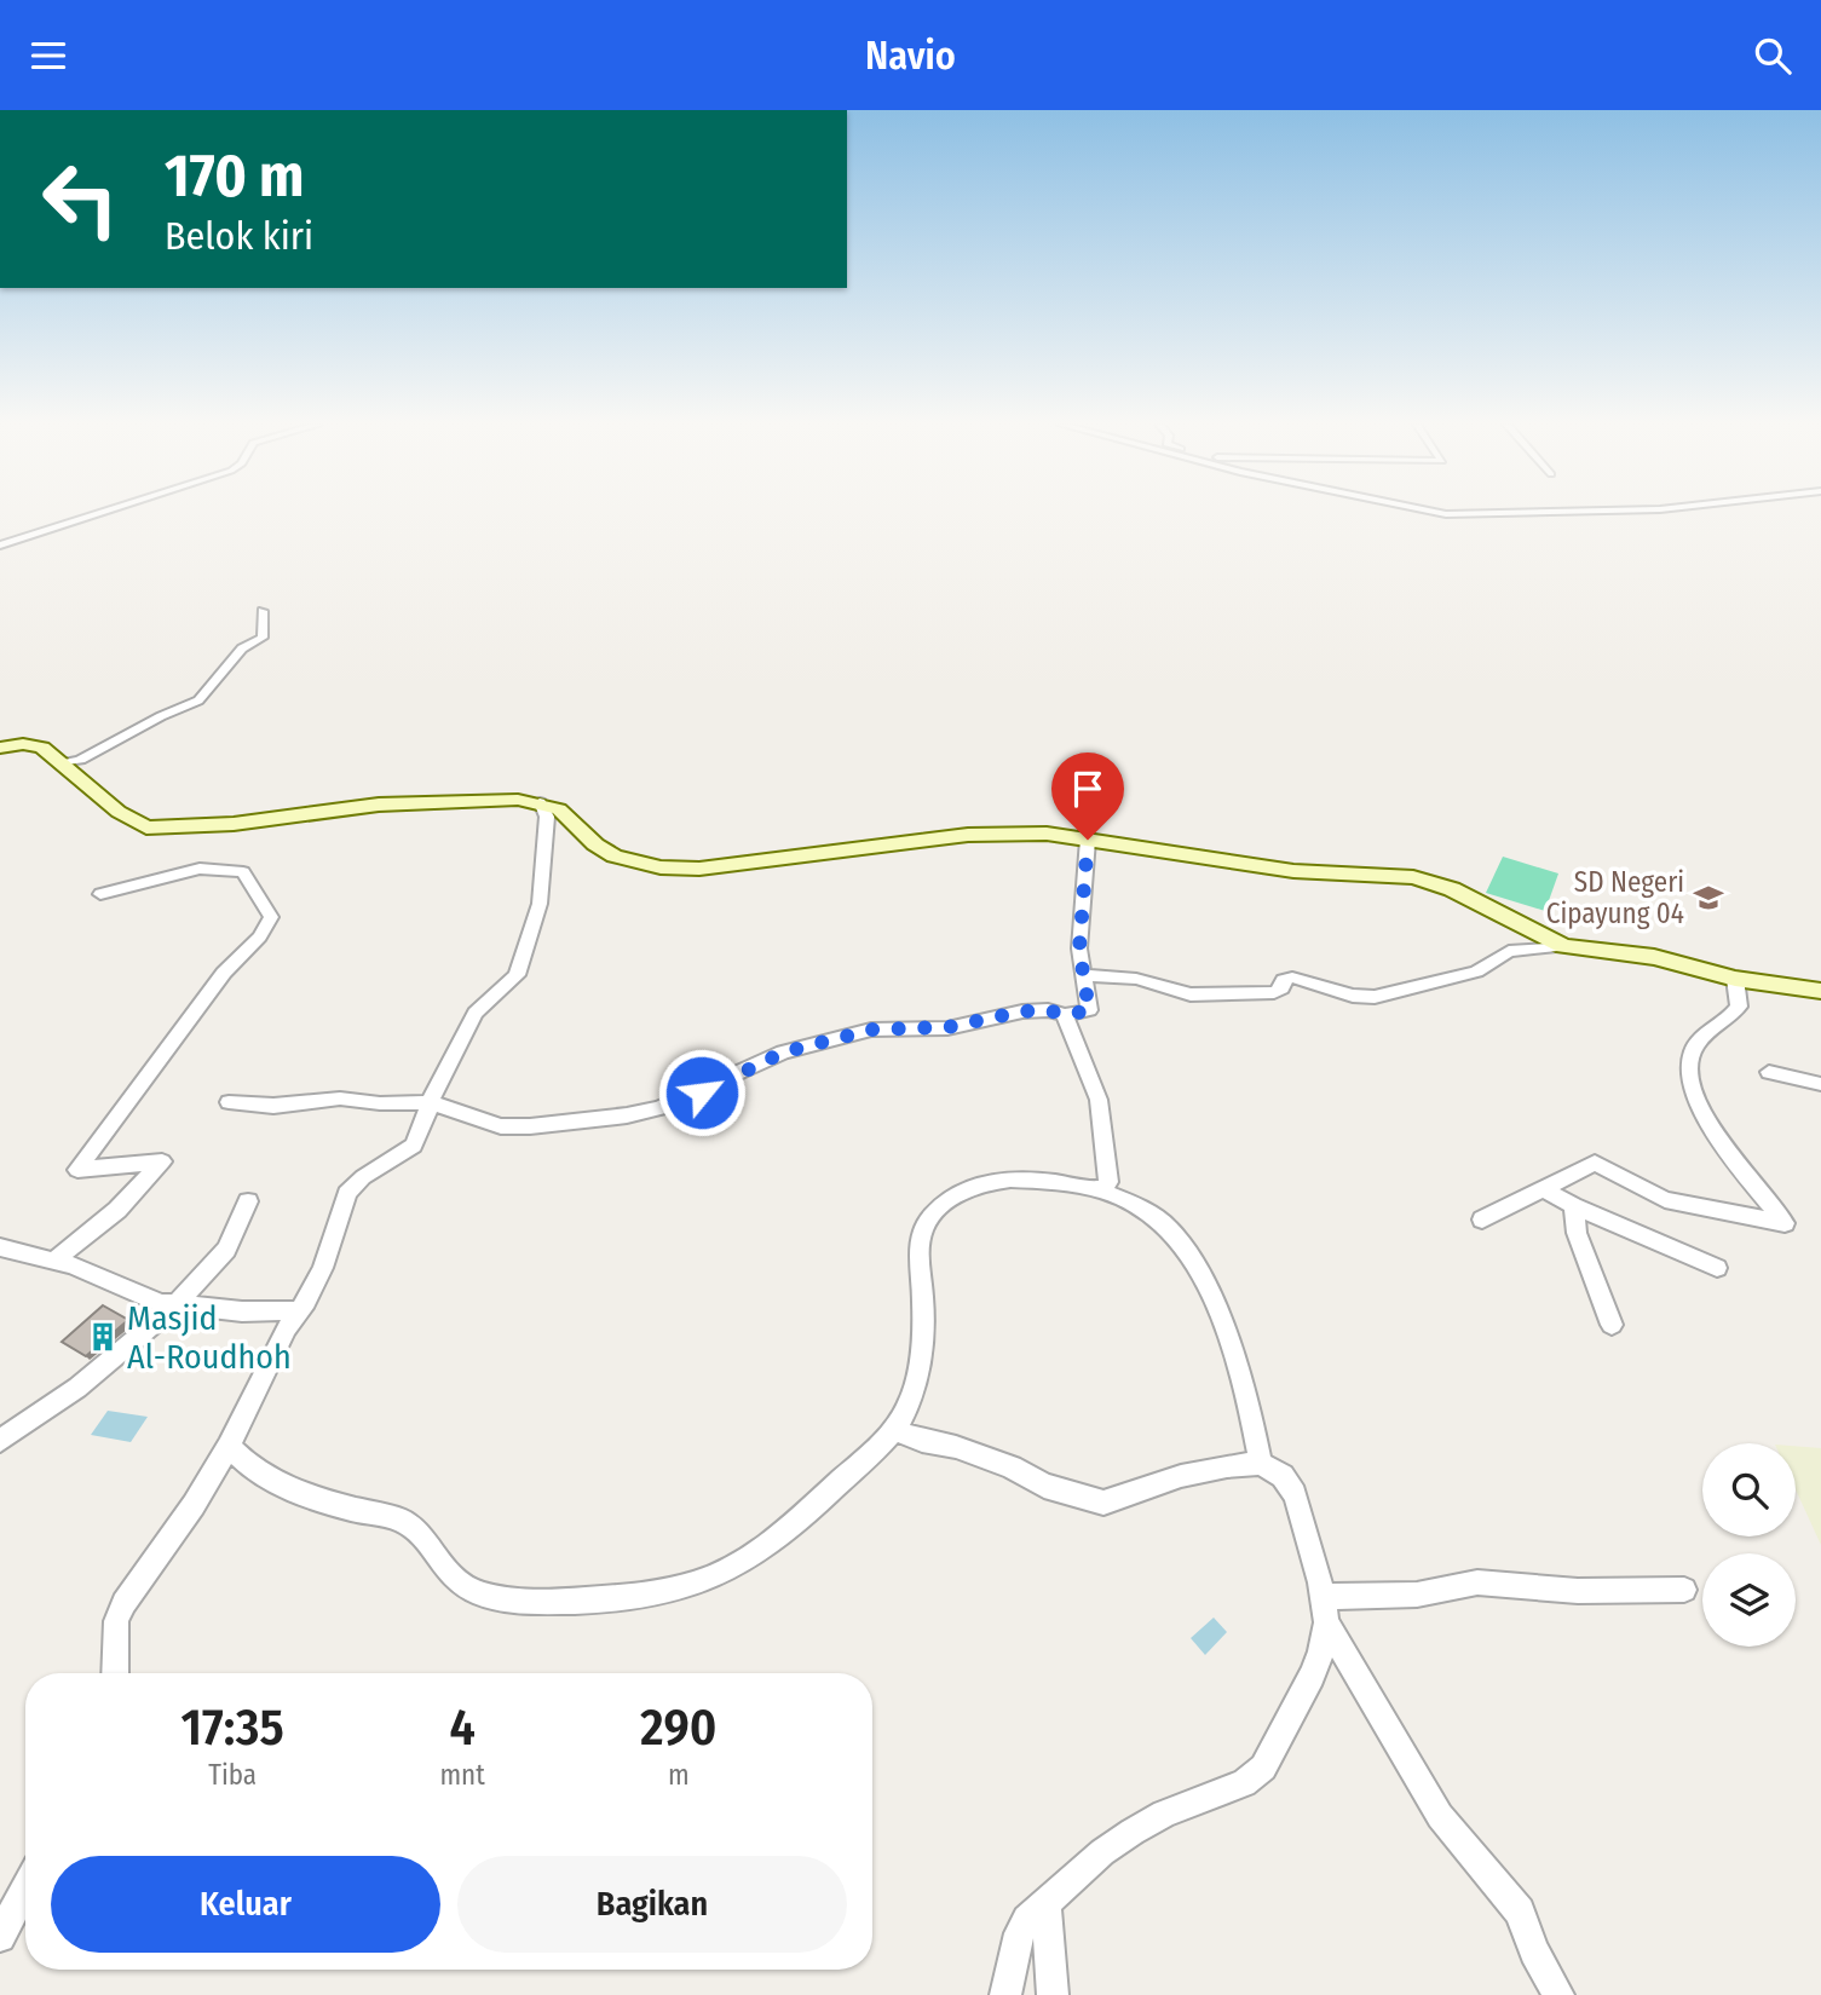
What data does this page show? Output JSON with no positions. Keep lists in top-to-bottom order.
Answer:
{
  "places": {
    "school or university": ["SD Negeri Cipayung 04"],
    "building": ["Masjid Al-Roudhoh"]
  },
  "page": {
    "header": "Navio",
    "turn": ["170 m", "Belok kiri"],
    "eta": [
      "17:35",
      "Tiba",
      "4",
      "mnt",
      "290",
      "m"
    ],
    "buttons": ["Keluar", "Bagikan"]
  }
}
